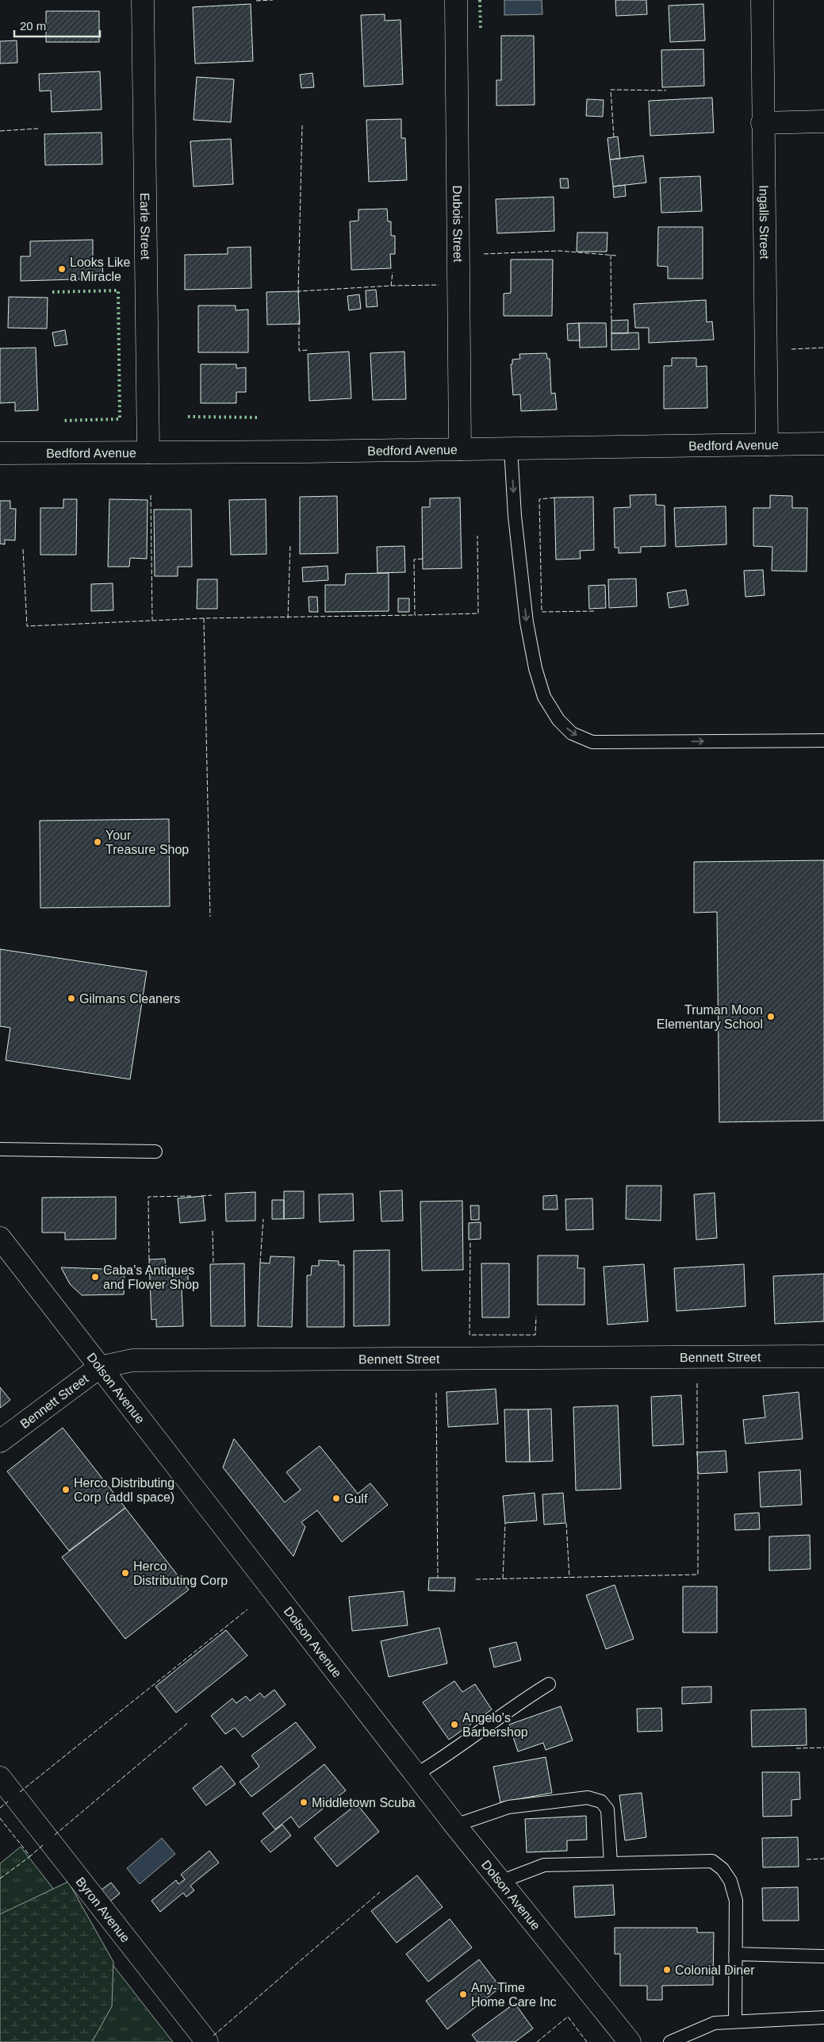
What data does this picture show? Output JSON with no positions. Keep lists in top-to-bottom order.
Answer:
{
  "streets": {
    "street": [
      "Ingalls Street",
      "Dubois Street",
      "Earle Street",
      "Bedford Avenue",
      "Bennett Street",
      "Dolson Avenue",
      "Byron Avenue"
    ]
  },
  "crossings": [
    ["Ingalls Street", "Bedford Avenue"],
    ["Dubois Street", "Bedford Avenue"],
    ["Earle Street", "Bedford Avenue"],
    ["Bennett Street", "Dolson Avenue"]
  ],
  "places": [
    "Looks Like a Miracle",
    "Your Treasure Shop",
    "Gilmans Cleaners",
    "Truman Moon Elementary School",
    "Caba's Antiques and Flower Shop",
    "Herco Distributing Corp (addl space)",
    "Gulf",
    "Herco Distributing Corp",
    "Angelo's Barbershop",
    "Middletown Scuba",
    "Colonial Diner",
    "Any-Time Home Care Inc"
  ],
  "scale_bar": "20 m"
}
